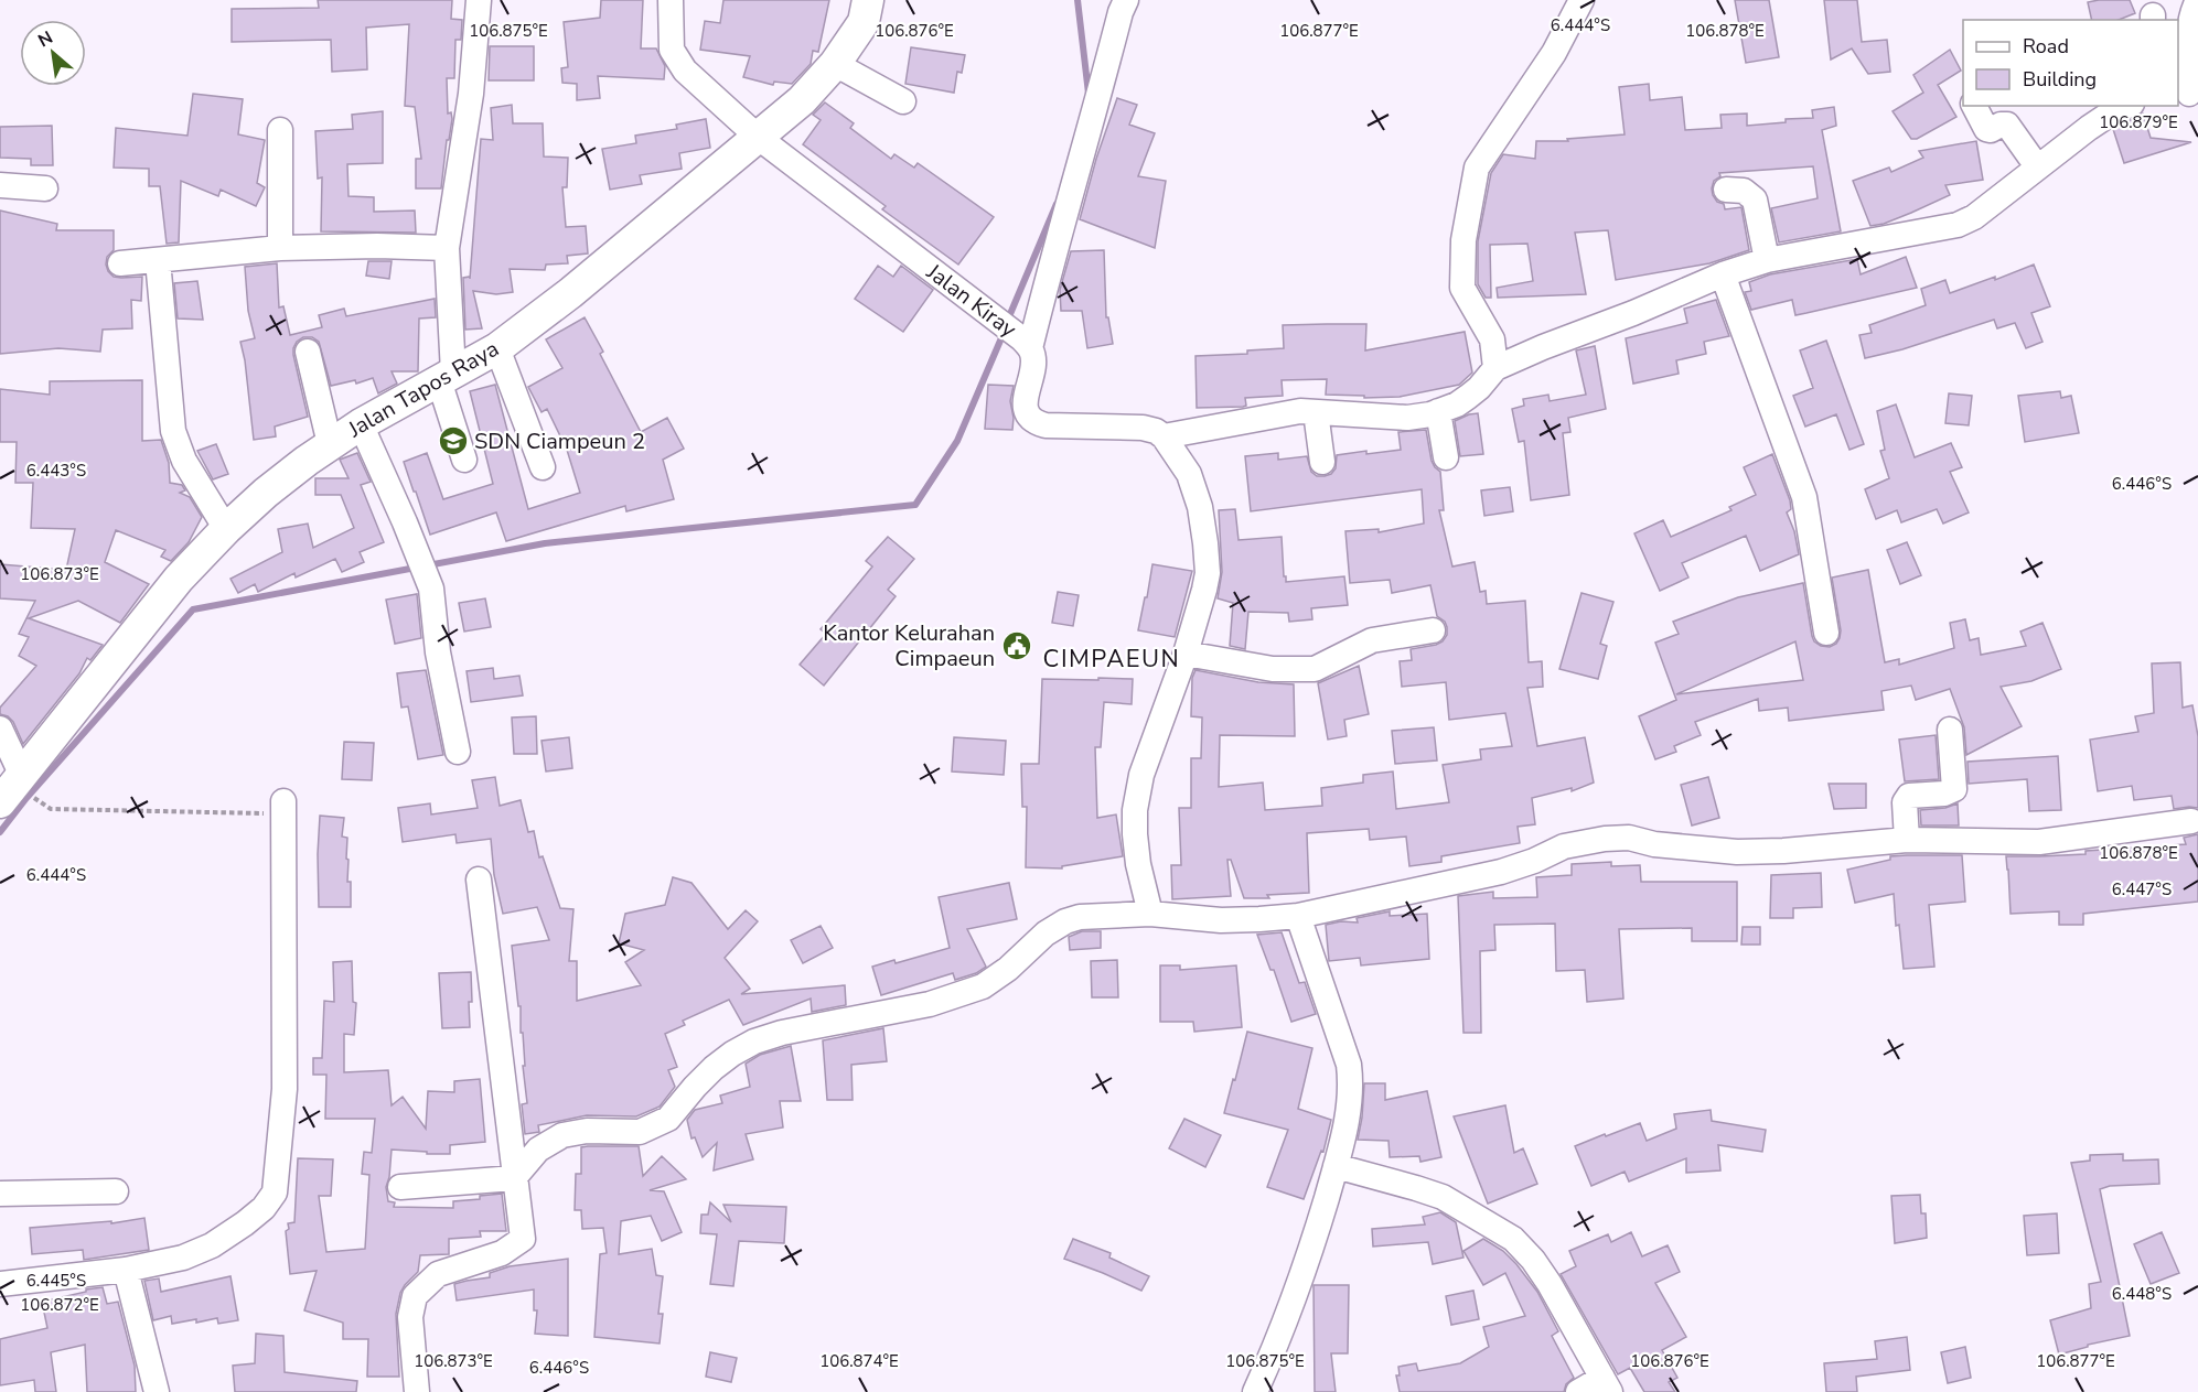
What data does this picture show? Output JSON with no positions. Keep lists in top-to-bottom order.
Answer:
{
  "streets": {
    "main road": ["Jalan Tapos Raya"],
    "street": ["Jalan Kiray"]
  },
  "crossings": [
    ["Jalan Kiray", "Jalan Tapos Raya"]
  ],
  "districts": ["CIMPAEUN"],
  "places": {
    "school or university": ["SDN Ciampeun 2"],
    "public building": ["Kantor Kelurahan Cimpaeun"]
  },
  "legend": ["Road", "Building"],
  "north": "top left",
  "coordinates": [
    "6.444°S",
    "106.875°E",
    "106.876°E",
    "106.877°E",
    "106.878°E",
    "106.879°E",
    "6.443°S",
    "6.446°S",
    "106.873°E",
    "6.447°S",
    "6.445°S",
    "6.448°S",
    "106.872°E",
    "106.874°E"
  ]
}
